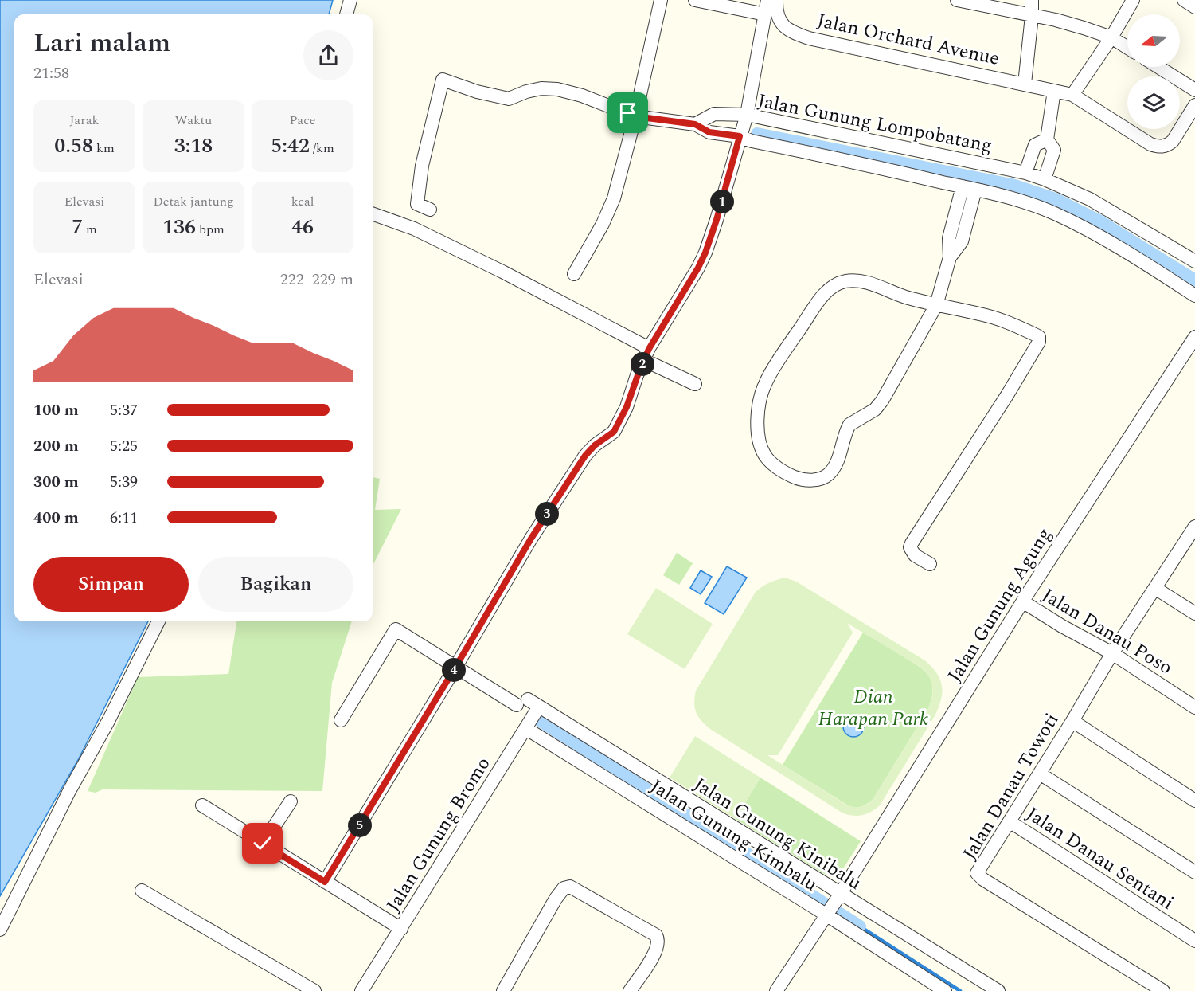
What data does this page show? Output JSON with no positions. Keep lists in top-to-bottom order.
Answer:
{
  "streets": {
    "street": [
      "Jalan Orchard Avenue",
      "Jalan Gunung Lompobatang",
      "Jalan Gunung Agung",
      "Jalan Danau Poso",
      "Jalan Danau Towoti",
      "Jalan Gunung Kinibalu",
      "Jalan Gunung Bromo",
      "Jalan Gunung Kimbalu",
      "Jalan Danau Sentani"
    ]
  },
  "crossings": [
    ["Jalan Gunung Lompobatang", "Jalan Gunung Kinibalu"],
    ["Jalan Gunung Agung", "Jalan Danau Poso"],
    ["Jalan Gunung Agung", "Jalan Gunung Kinibalu"],
    ["Jalan Gunung Agung", "Jalan Gunung Kimbalu"],
    ["Jalan Danau Poso", "Jalan Danau Towoti"],
    ["Jalan Danau Towoti", "Jalan Danau Sentani"],
    ["Jalan Gunung Bromo", "Jalan Gunung Kimbalu"]
  ],
  "parks": ["Dian Harapan Park"],
  "north": "left",
  "page": {
    "heading": ["Lari malam", "21:58"],
    "stats": [
      ["Jarak", "0.58 km"],
      ["Waktu", "3:18"],
      ["Pace", "5:42 /km"],
      ["Elevasi", "7 m"],
      ["Detak jantung", "136 bpm"],
      ["kcal", "46"]
    ],
    "pins": [
      "1",
      "2",
      "3",
      "4",
      "5"
    ],
    "chart": ["Elevasi", "222–229 m"],
    "list": [
      {
        "name": "100 m",
        "note": "5:37"
      },
      {
        "name": "200 m",
        "note": "5:25"
      },
      {
        "name": "300 m",
        "note": "5:39"
      },
      {
        "name": "400 m",
        "note": "6:11"
      }
    ],
    "buttons": ["Simpan", "Bagikan"]
  }
}
